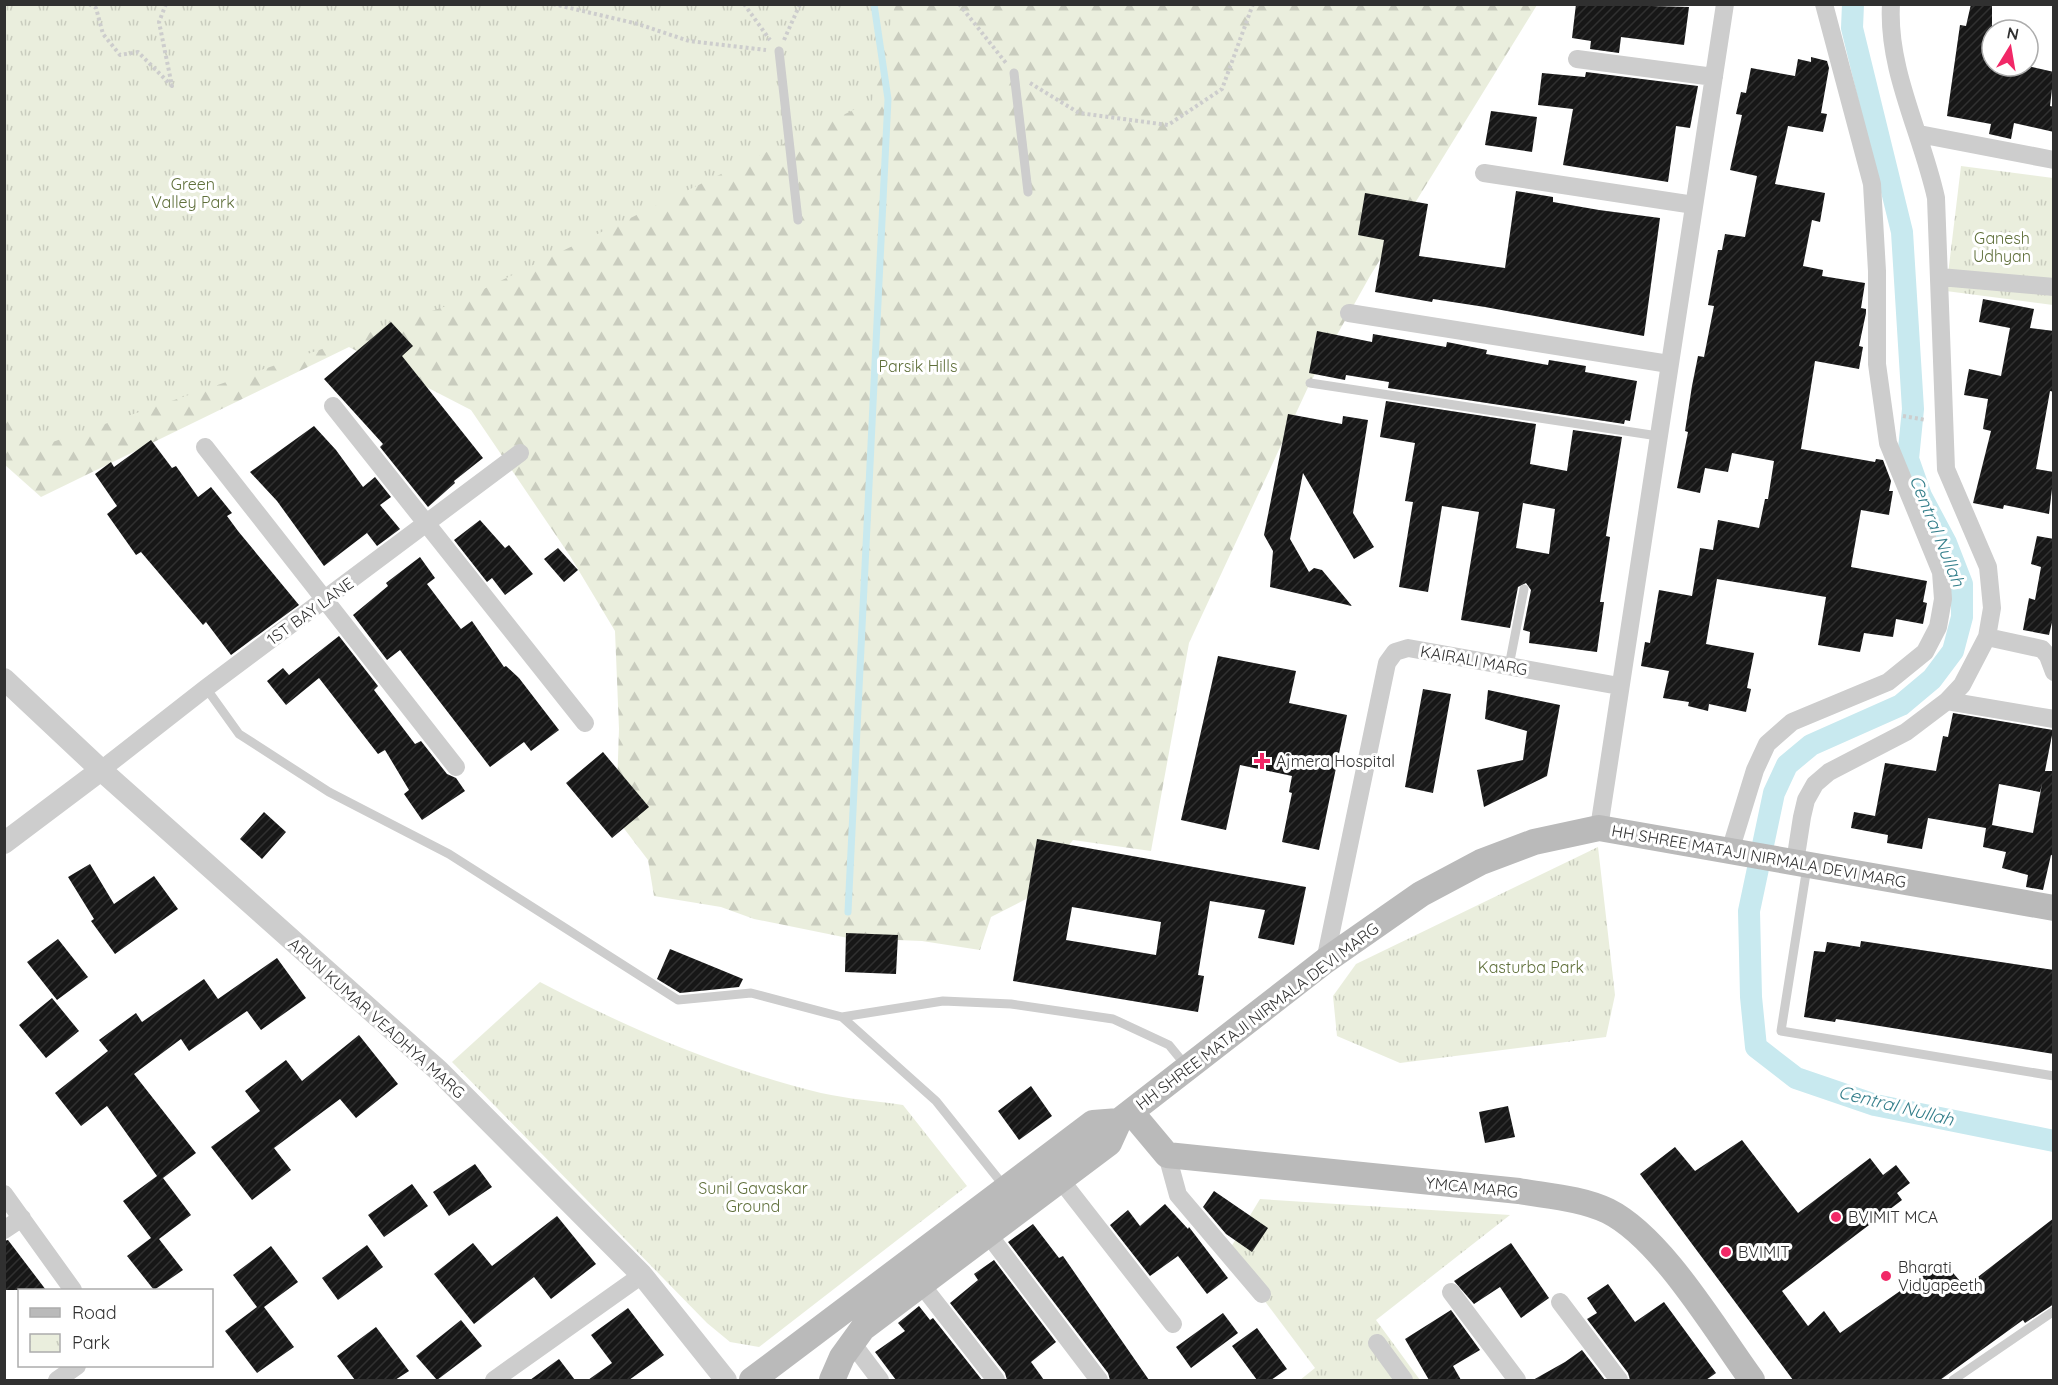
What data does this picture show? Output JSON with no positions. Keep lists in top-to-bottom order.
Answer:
{
  "streets": {
    "main road": ["HH SHREE MATAJI NIRMALA DEVI MARG", "YMCA MARG"],
    "street": ["1ST BAY LANE", "KAIRALI MARG", "ARUN KUMAR VEADHYA MARG"]
  },
  "crossings": [
    ["1ST BAY LANE", "ARUN KUMAR VEADHYA MARG"],
    ["KAIRALI MARG", "HH SHREE MATAJI NIRMALA DEVI MARG"]
  ],
  "water": ["Central Nullah"],
  "parks": [
    "Green Valley Park",
    "Ganesh Udhyan",
    "Parsik Hills",
    "Kasturba Park",
    "Sunil Gavaskar Ground"
  ],
  "places": {
    "health": ["Ajmera Hospital"],
    "other": ["BVIMIT MCA", "BVIMIT", "Bharati Vidyapeeth"]
  },
  "legend": ["Road", "Park"],
  "north": "top"
}
